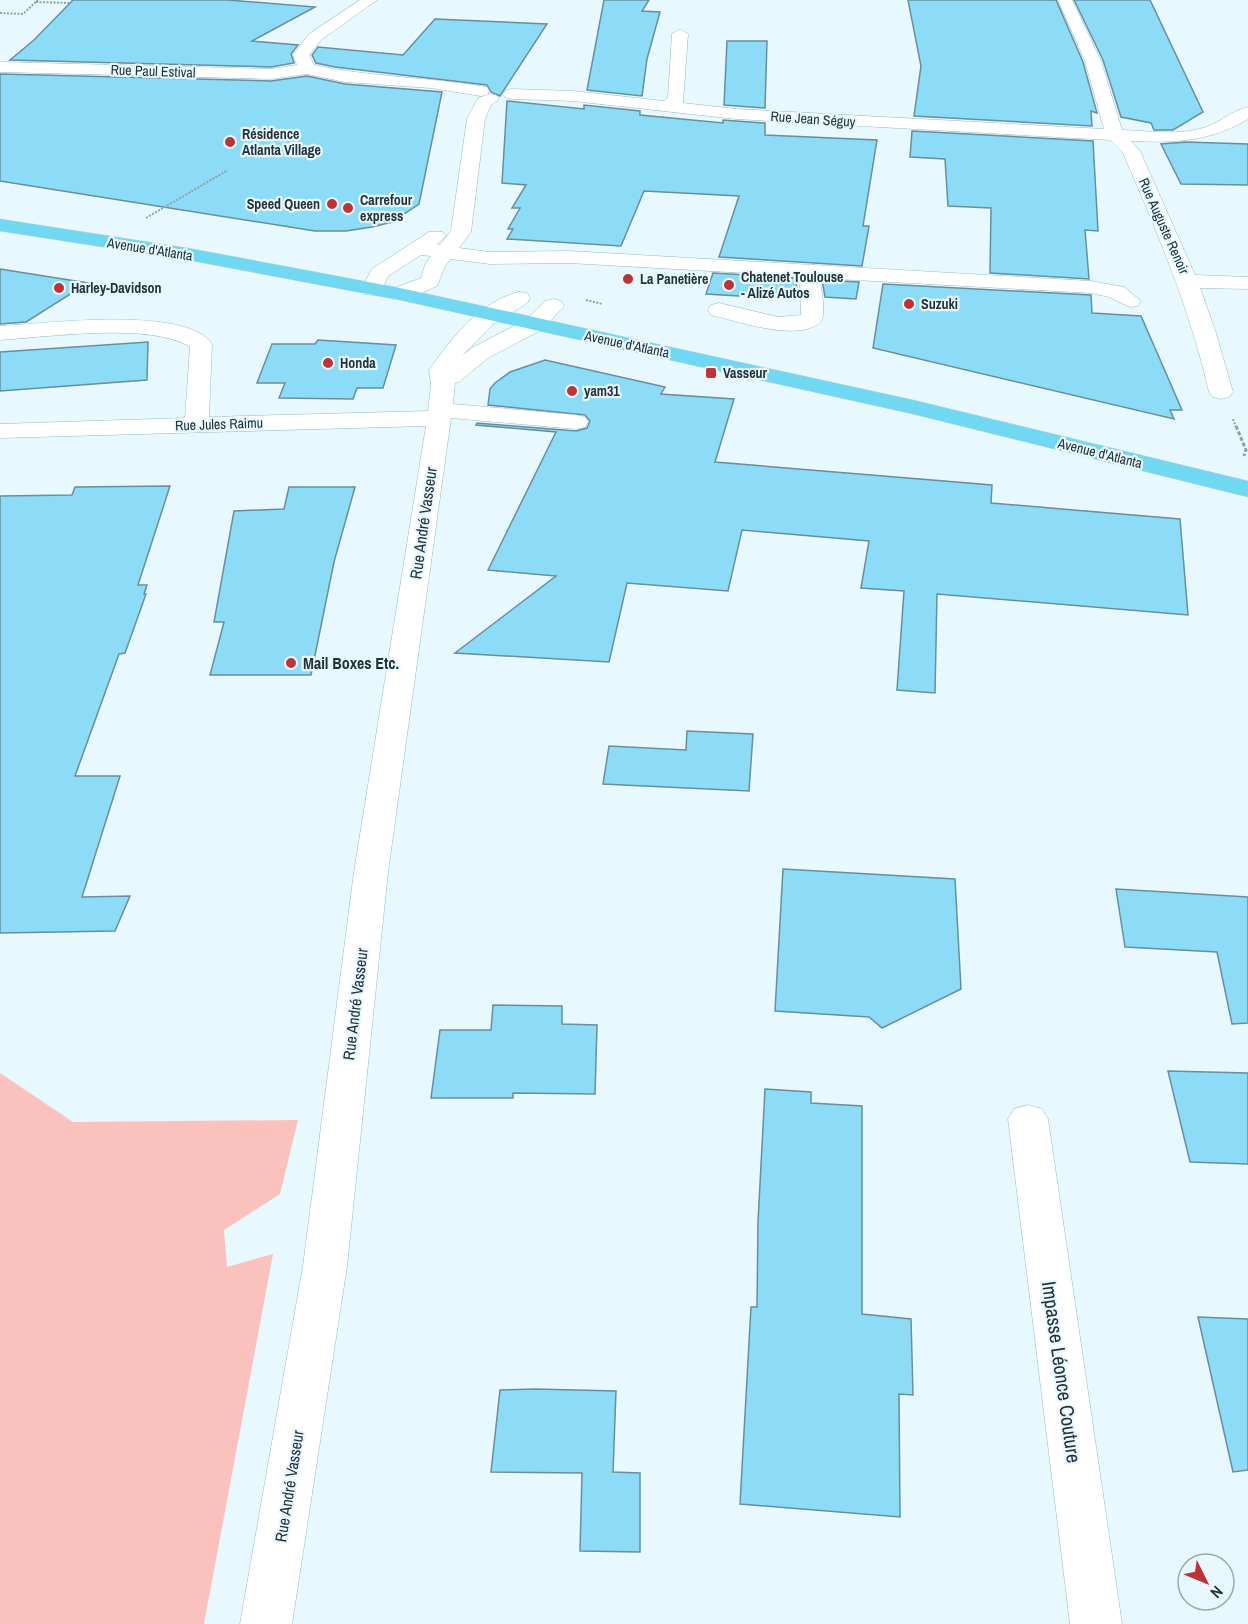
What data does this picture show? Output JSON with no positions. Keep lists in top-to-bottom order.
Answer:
{
  "streets": {
    "main road": ["Avenue d'Atlanta"],
    "street": [
      "Rue Paul Estival",
      "Rue Jean Séguy",
      "Rue Auguste Renoir",
      "Rue Jules Raimu",
      "Rue André Vasseur",
      "Impasse Léonce Couture"
    ]
  },
  "crossings": [
    ["Rue Jean Séguy", "Rue Auguste Renoir"],
    ["Avenue d'Atlanta", "Rue André Vasseur"],
    ["Rue Jules Raimu", "Rue André Vasseur"]
  ],
  "places": {
    "other": [
      "Résidence Atlanta Village",
      "Speed Queen",
      "Carrefour express",
      "La Panetière",
      "Chatenet Toulouse - Alizé Autos",
      "Harley-Davidson",
      "Suzuki",
      "Honda",
      "yam31",
      "Mail Boxes Etc."
    ],
    "transit": ["Vasseur"]
  },
  "north": "bottom right"
}
